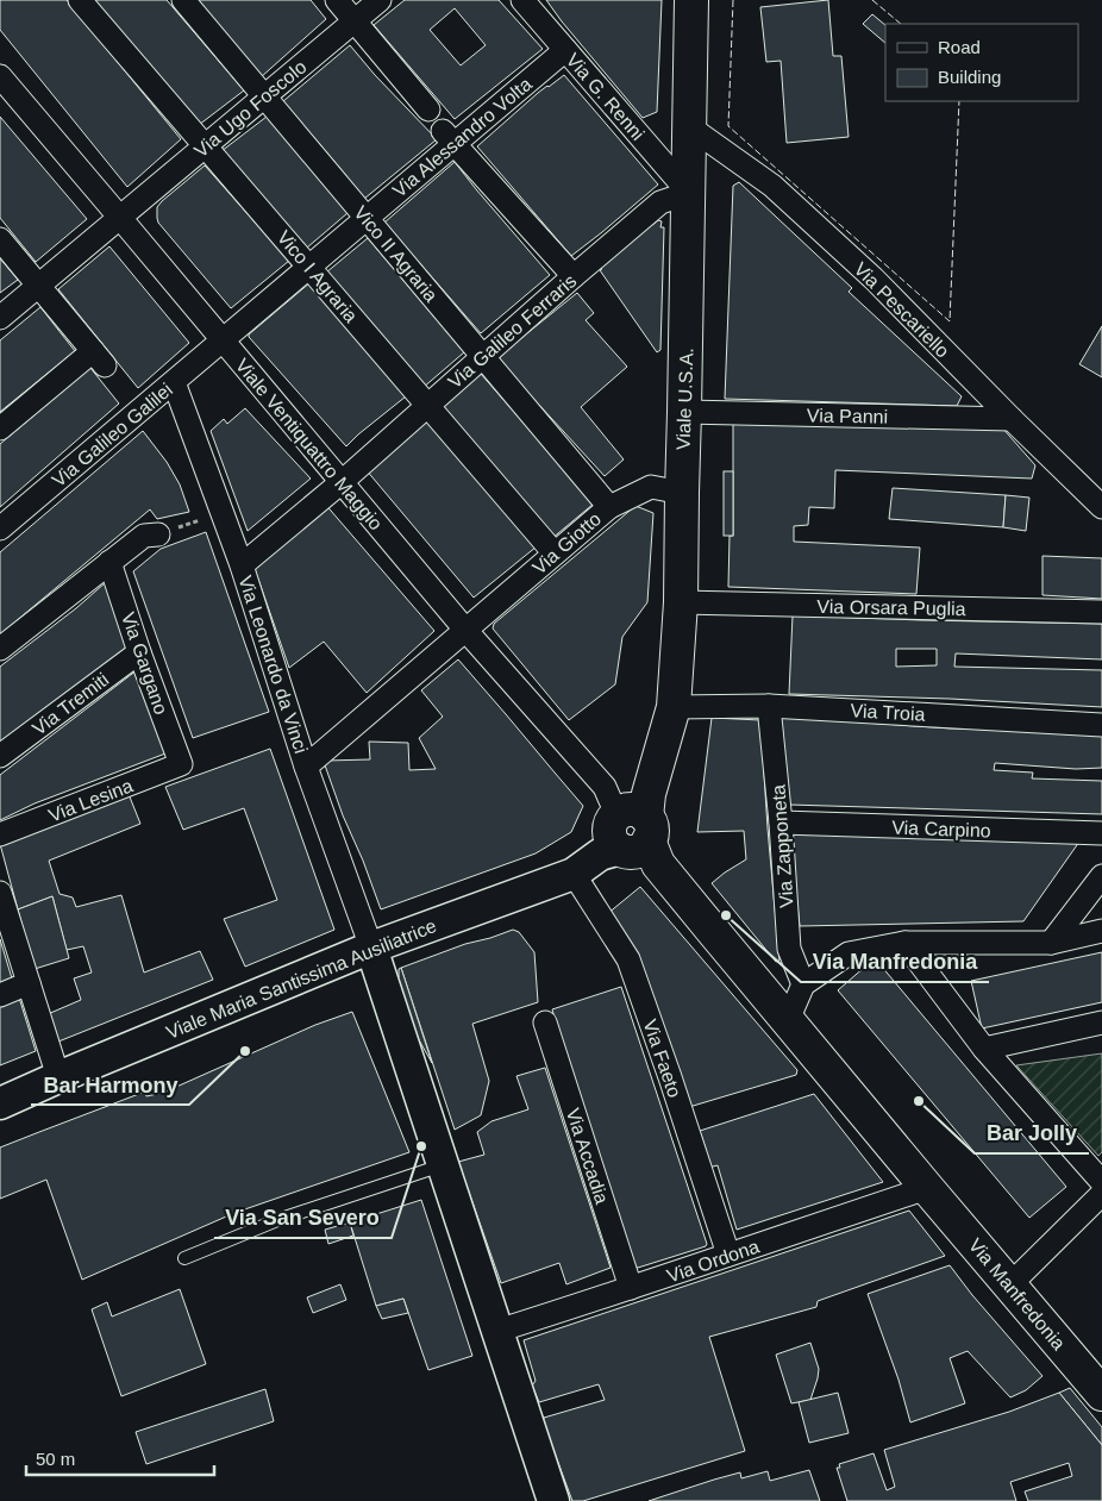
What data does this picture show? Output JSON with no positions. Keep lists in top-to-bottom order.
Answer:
{
  "streets": {
    "main road": ["Viale U.S.A.", "Viale Maria Santissima Ausiliatrice", "Via Manfredonia"],
    "street": [
      "Via G. Renni",
      "Via Ugo Foscolo",
      "Via Alessandro Volta",
      "Vico II Agraria",
      "Vico I Agraria",
      "Via Pescariello",
      "Via Galileo Ferraris",
      "Via Panni",
      "Via Galileo Galilei",
      "Viale Ventiquattro Maggio",
      "Via Giotto",
      "Via Orsara Puglia",
      "Via Gargano",
      "Via Leonardo da Vinci",
      "Via Tremiti",
      "Via Troia",
      "Via Lesina",
      "Via Carpino",
      "Via Zapponeta",
      "Via Faeto",
      "Via Accadia",
      "Via Ordona"
    ]
  },
  "crossings": [
    ["Via G. Renni", "Via Alessandro Volta"],
    ["Via G. Renni", "Via Galileo Ferraris"],
    ["Via G. Renni", "Viale U.S.A."],
    ["Via Ugo Foscolo", "Vico II Agraria"],
    ["Via Ugo Foscolo", "Vico I Agraria"],
    ["Via Ugo Foscolo", "Viale Ventiquattro Maggio"],
    ["Via Alessandro Volta", "Vico II Agraria"],
    ["Via Alessandro Volta", "Vico I Agraria"],
    ["Via Alessandro Volta", "Via Galileo Galilei"],
    ["Via Alessandro Volta", "Viale Ventiquattro Maggio"],
    ["Vico II Agraria", "Via Galileo Ferraris"],
    ["Vico II Agraria", "Via Giotto"],
    ["Vico I Agraria", "Via Galileo Ferraris"],
    ["Vico I Agraria", "Via Giotto"],
    ["Via Pescariello", "Viale U.S.A."],
    ["Via Pescariello", "Via Panni"],
    ["Via Galileo Ferraris", "Viale U.S.A."],
    ["Via Galileo Ferraris", "Viale Ventiquattro Maggio"],
    ["Via Galileo Ferraris", "Via Leonardo da Vinci"],
    ["Viale U.S.A.", "Via Panni"],
    ["Viale U.S.A.", "Viale Ventiquattro Maggio"],
    ["Viale U.S.A.", "Via Giotto"],
    ["Viale U.S.A.", "Via Orsara Puglia"],
    ["Viale U.S.A.", "Via Troia"],
    ["Viale U.S.A.", "Viale Maria Santissima Ausiliatrice"],
    ["Viale U.S.A.", "Via Manfredonia"],
    ["Via Galileo Galilei", "Viale Ventiquattro Maggio"],
    ["Via Galileo Galilei", "Via Leonardo da Vinci"],
    ["Viale Ventiquattro Maggio", "Via Giotto"],
    ["Viale Ventiquattro Maggio", "Viale Maria Santissima Ausiliatrice"],
    ["Viale Ventiquattro Maggio", "Via Manfredonia"],
    ["Via Giotto", "Via Leonardo da Vinci"],
    ["Via Gargano", "Via Tremiti"],
    ["Via Gargano", "Via Lesina"],
    ["Via Leonardo da Vinci", "Viale Maria Santissima Ausiliatrice"],
    ["Via Troia", "Via Zapponeta"],
    ["Via Carpino", "Via Zapponeta"],
    ["Viale Maria Santissima Ausiliatrice", "Via Faeto"],
    ["Viale Maria Santissima Ausiliatrice", "Via Manfredonia"],
    ["Via Faeto", "Via Ordona"],
    ["Via Accadia", "Via Ordona"],
    ["Via Ordona", "Via Manfredonia"]
  ],
  "places": [
    "Via Manfredonia",
    "Bar Harmony",
    "Bar Jolly",
    "Via San Severo"
  ],
  "legend": ["Road", "Building"],
  "scale_bar": "50 m"
}
